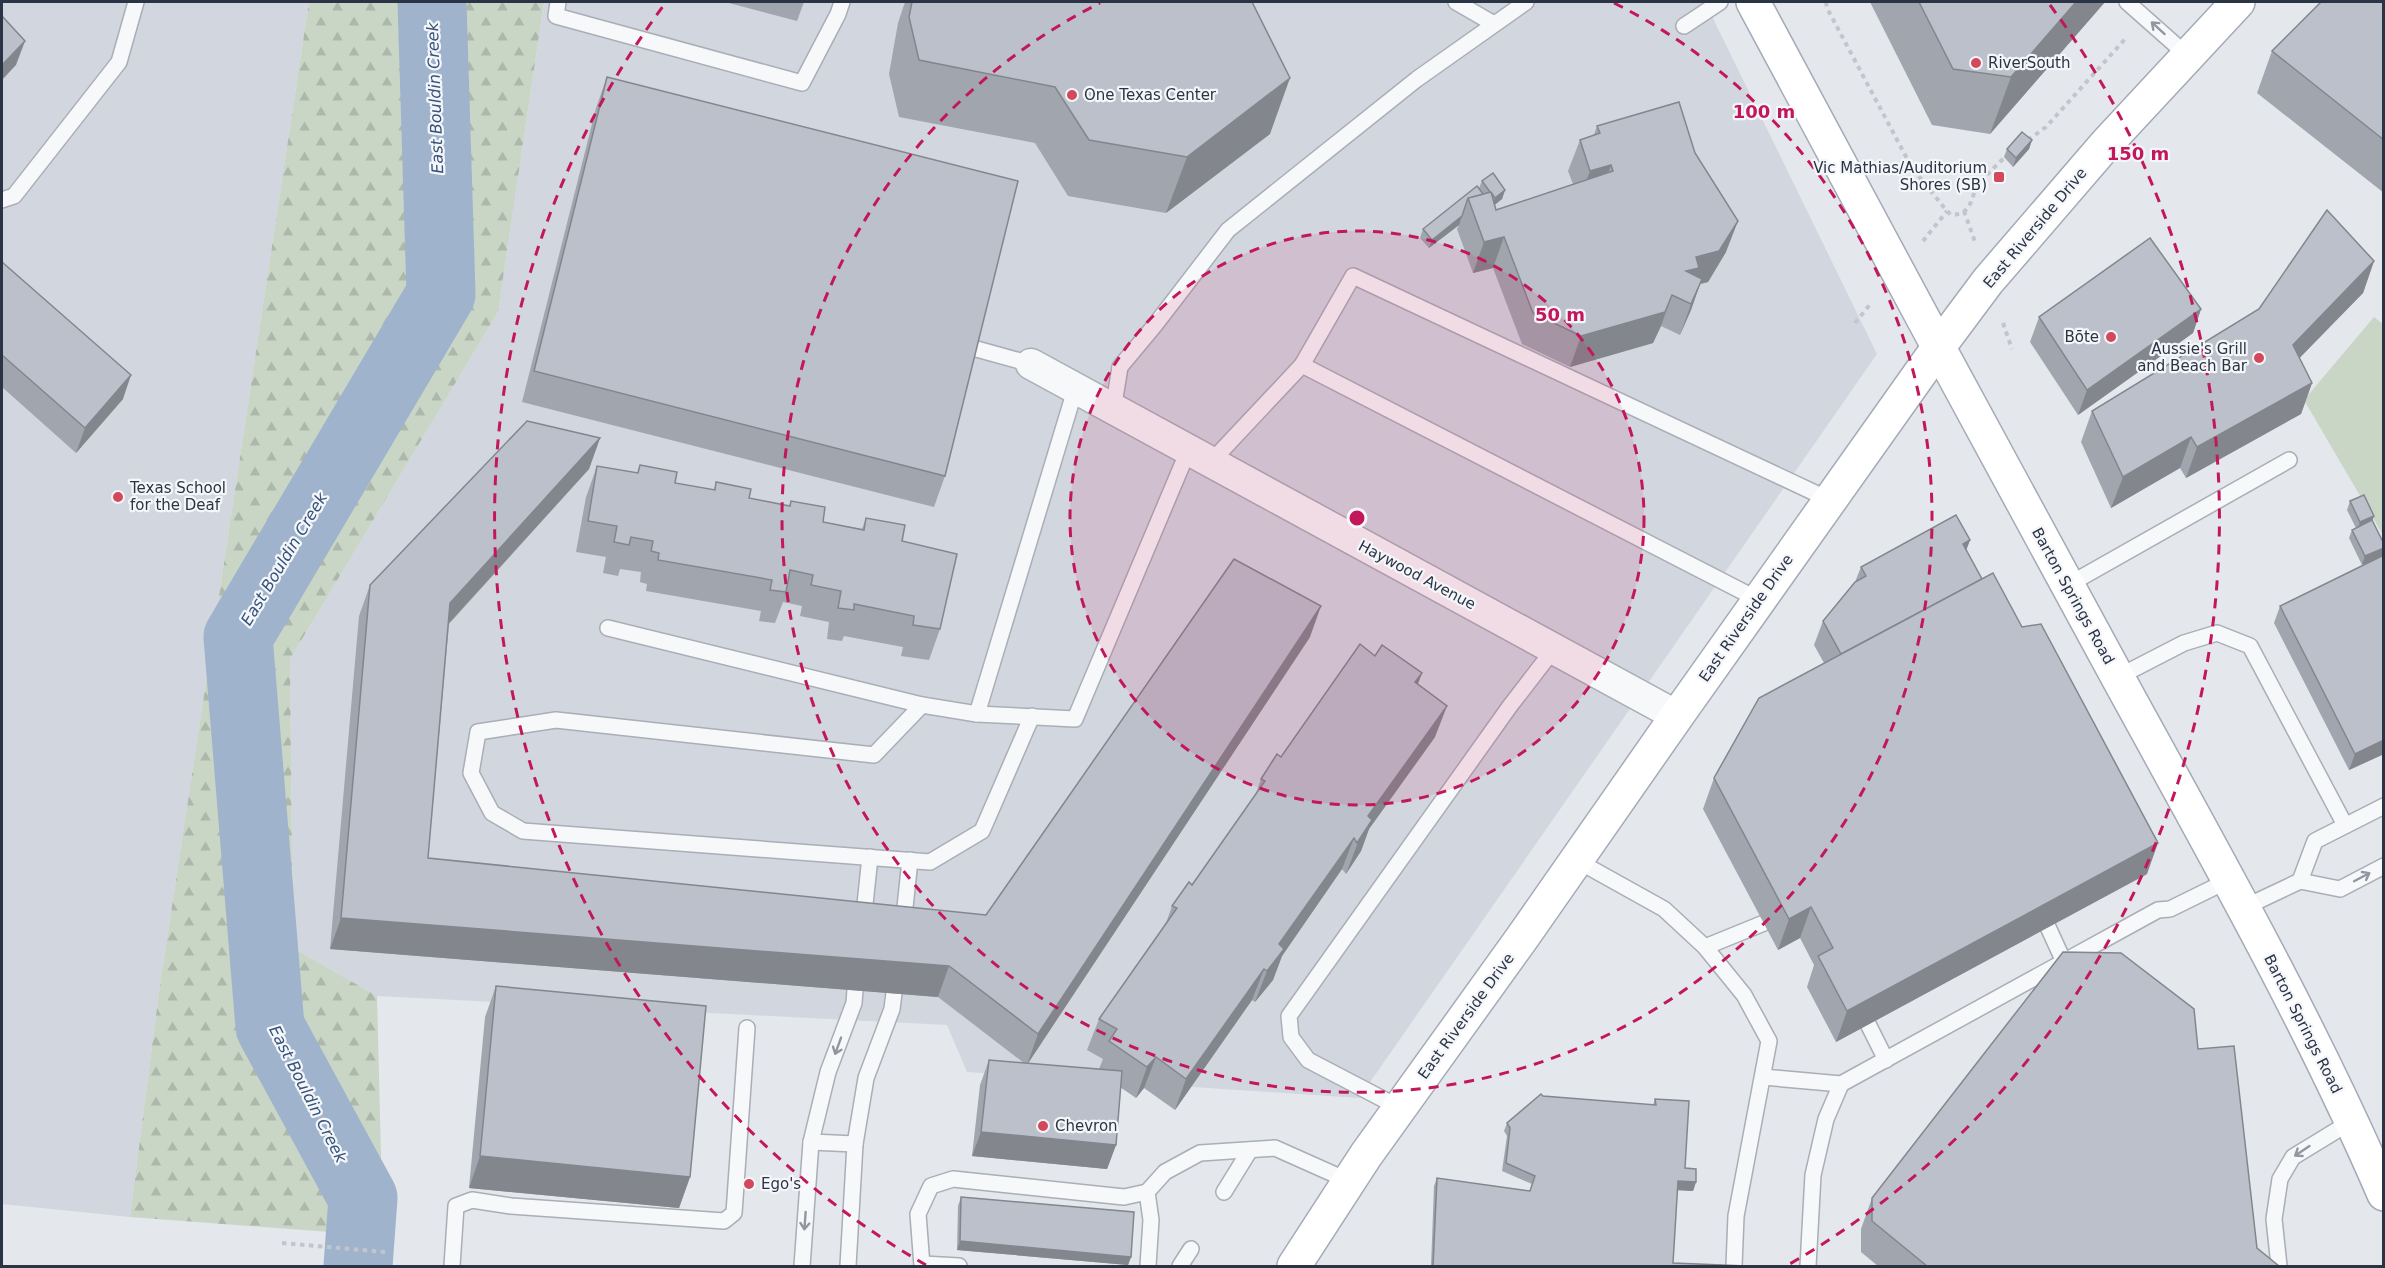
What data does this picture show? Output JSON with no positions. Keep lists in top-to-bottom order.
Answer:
{
  "streets": {
    "main road": ["East Riverside Drive", "Barton Springs Road"],
    "street": ["Haywood Avenue"]
  },
  "crossings": [
    ["East Riverside Drive", "Haywood Avenue"],
    ["East Riverside Drive", "Barton Springs Road"]
  ],
  "water": ["East Bouldin Creek"],
  "places": {
    "other": [
      "RiverSouth",
      "One Texas Center",
      "Bōte",
      "Aussie's Grill and Beach Bar",
      "Texas School for the Deaf",
      "Chevron",
      "Ego's"
    ],
    "transit": ["Vic Mathias/Auditorium Shores (SB)"]
  },
  "rings": ["100 m", "150 m", "50 m"]
}
